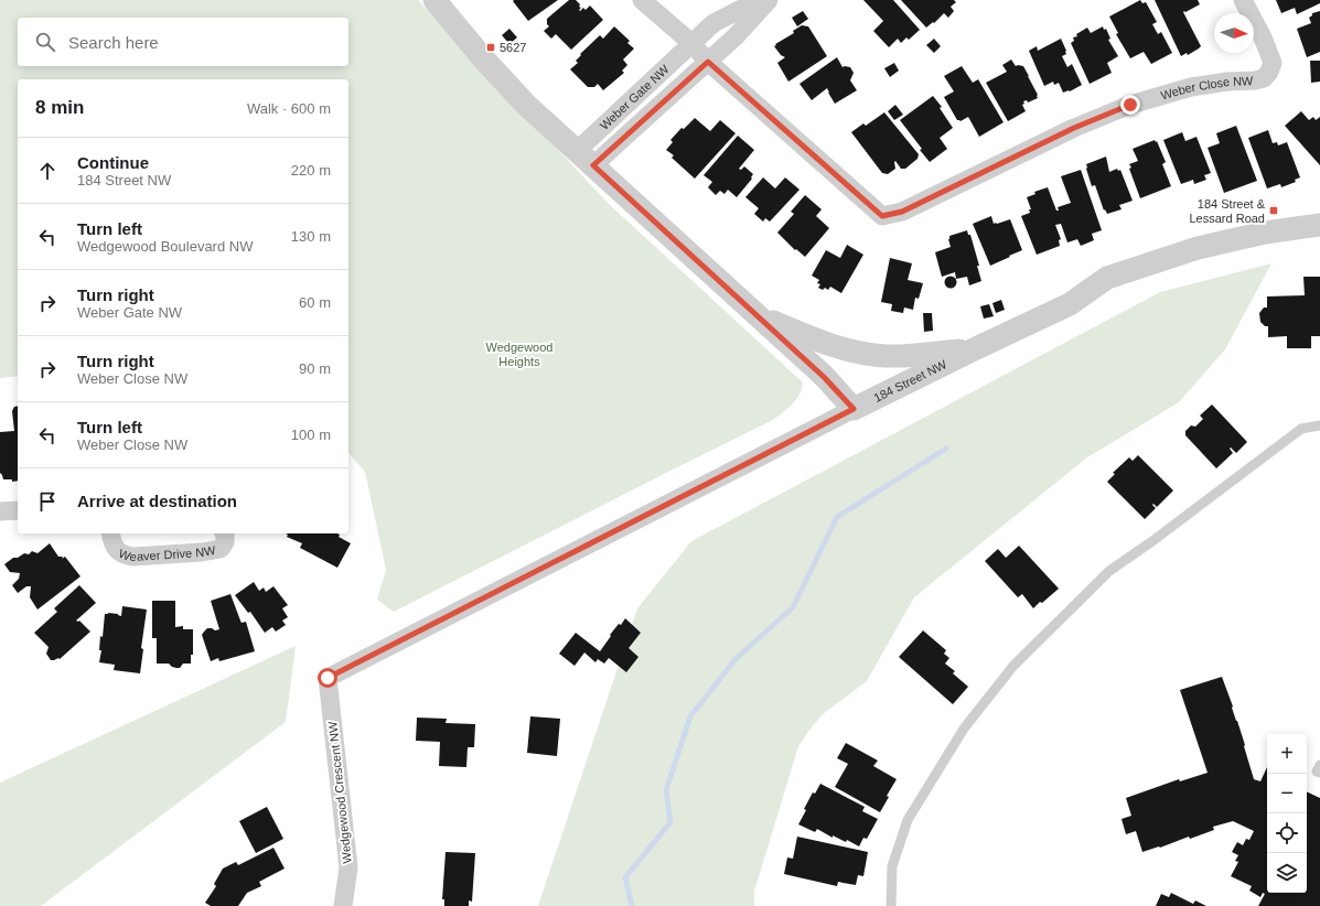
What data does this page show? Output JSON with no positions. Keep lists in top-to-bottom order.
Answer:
{
  "streets": {
    "street": [
      "Weber Close NW",
      "Weber Gate NW",
      "184 Street NW",
      "Weaver Drive NW",
      "Wedgewood Crescent NW"
    ]
  },
  "crossings": [
    ["Weber Close NW", "Weber Gate NW"],
    ["184 Street NW", "Wedgewood Crescent NW"]
  ],
  "parks": ["Wedgewood Heights"],
  "places": {
    "transit": ["5627", "184 Street & Lessard Road"]
  },
  "north": "right",
  "page": {
    "search": "Search here",
    "heading": ["8 min", "Walk · 600 m"],
    "list": [
      ["Continue", "184 Street NW", "220 m"],
      ["Turn left", "Wedgewood Boulevard NW", "130 m"],
      ["Turn right", "Weber Gate NW", "60 m"],
      ["Turn right", "Weber Close NW", "90 m"],
      ["Turn left", "Weber Close NW", "100 m"],
      "Arrive at destination"
    ],
    "map_buttons": ["+", "−"]
  }
}
